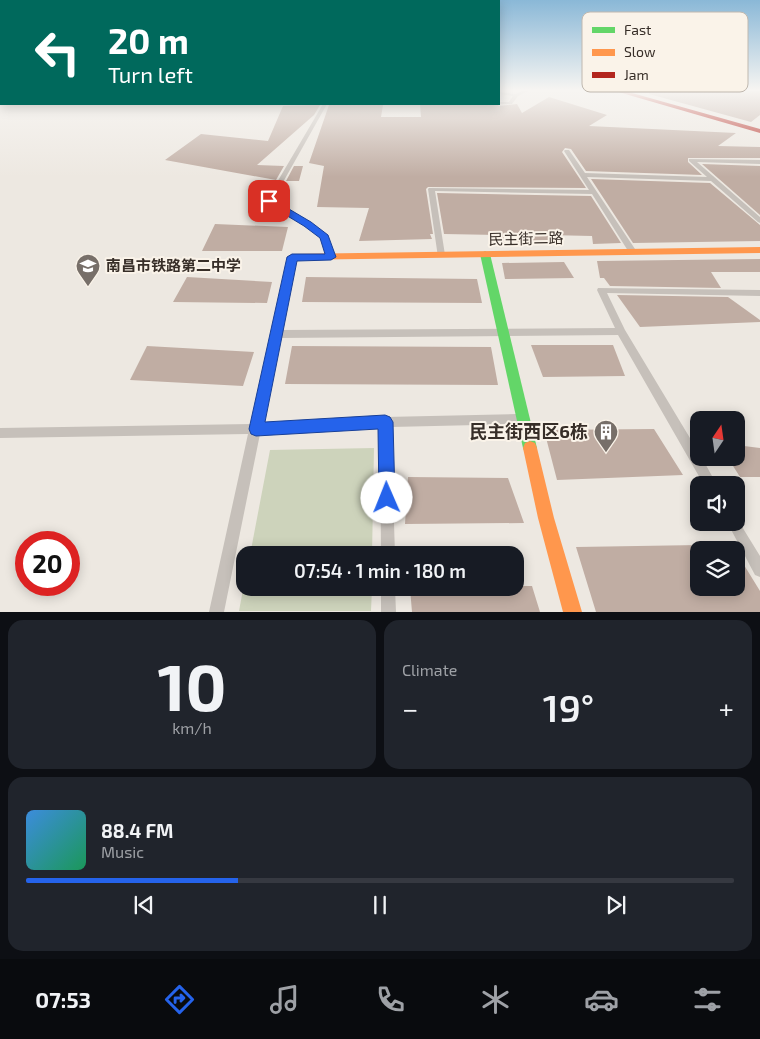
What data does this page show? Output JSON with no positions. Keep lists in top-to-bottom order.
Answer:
{
  "streets": {
    "street": ["民主街二路"]
  },
  "places": {
    "school or university": ["南昌市铁路第二中学"],
    "building": ["民主街西区6栋"]
  },
  "legend": ["Fast", "Slow", "Jam"],
  "north": "top",
  "page": {
    "turn": ["20 m", "Turn left"],
    "limit": "20",
    "trip": "07:54 · 1 min · 180 m",
    "tile": [
      ["10", "km/h"],
      "Climate"
    ],
    "heat": ["−", "19°", "+"],
    "song": ["88.4 FM", "Music"],
    "tabs": "07:53"
  }
}
